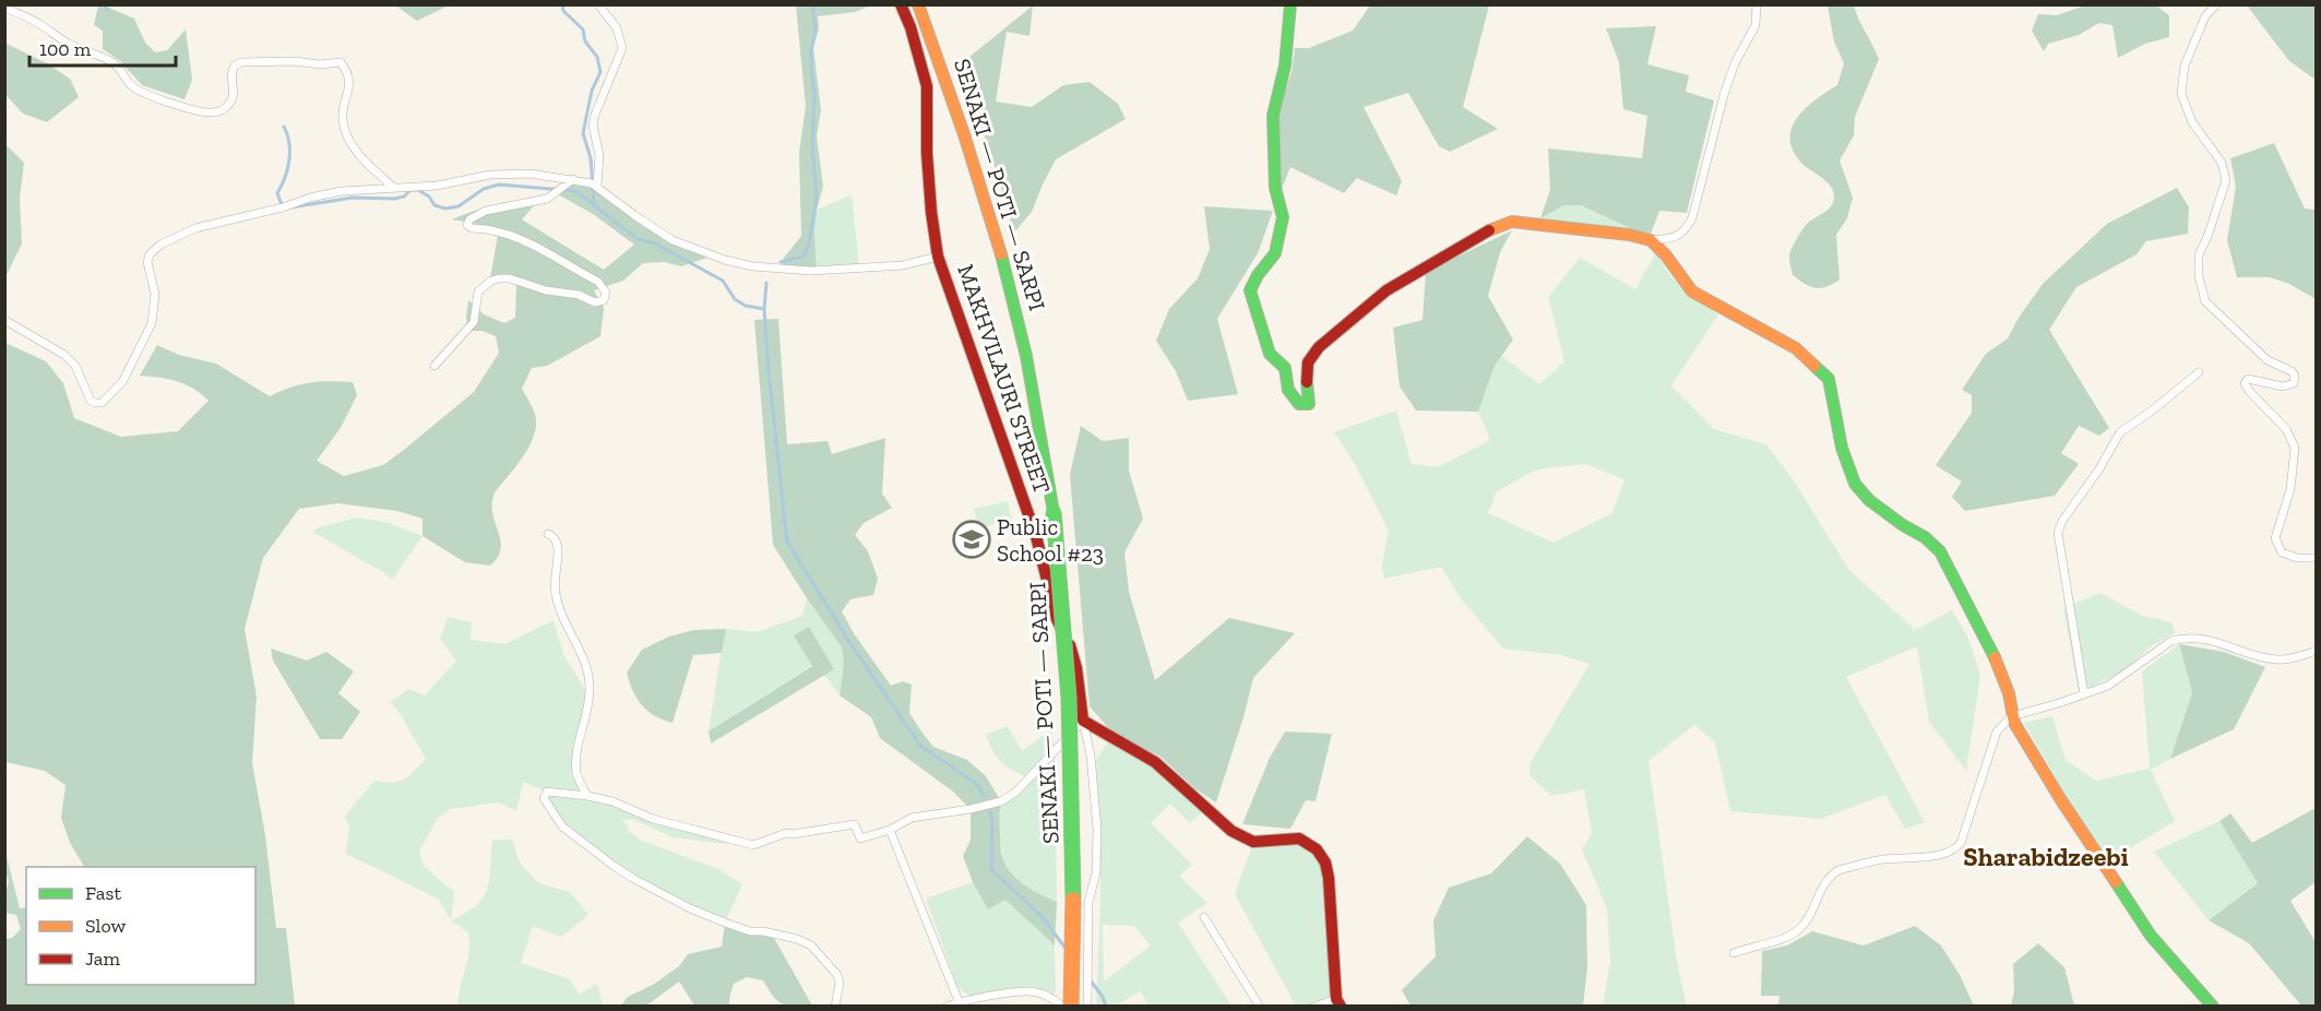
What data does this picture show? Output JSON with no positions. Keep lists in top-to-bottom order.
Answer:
{
  "streets": {
    "main road": ["SENAKI — POTI — SARPI", "MAKHVILAURI STREET"]
  },
  "districts": ["Sharabidzeebi"],
  "places": {
    "school or university": ["Public School #23"]
  },
  "legend": ["Fast", "Slow", "Jam"],
  "scale_bar": "100 m"
}
